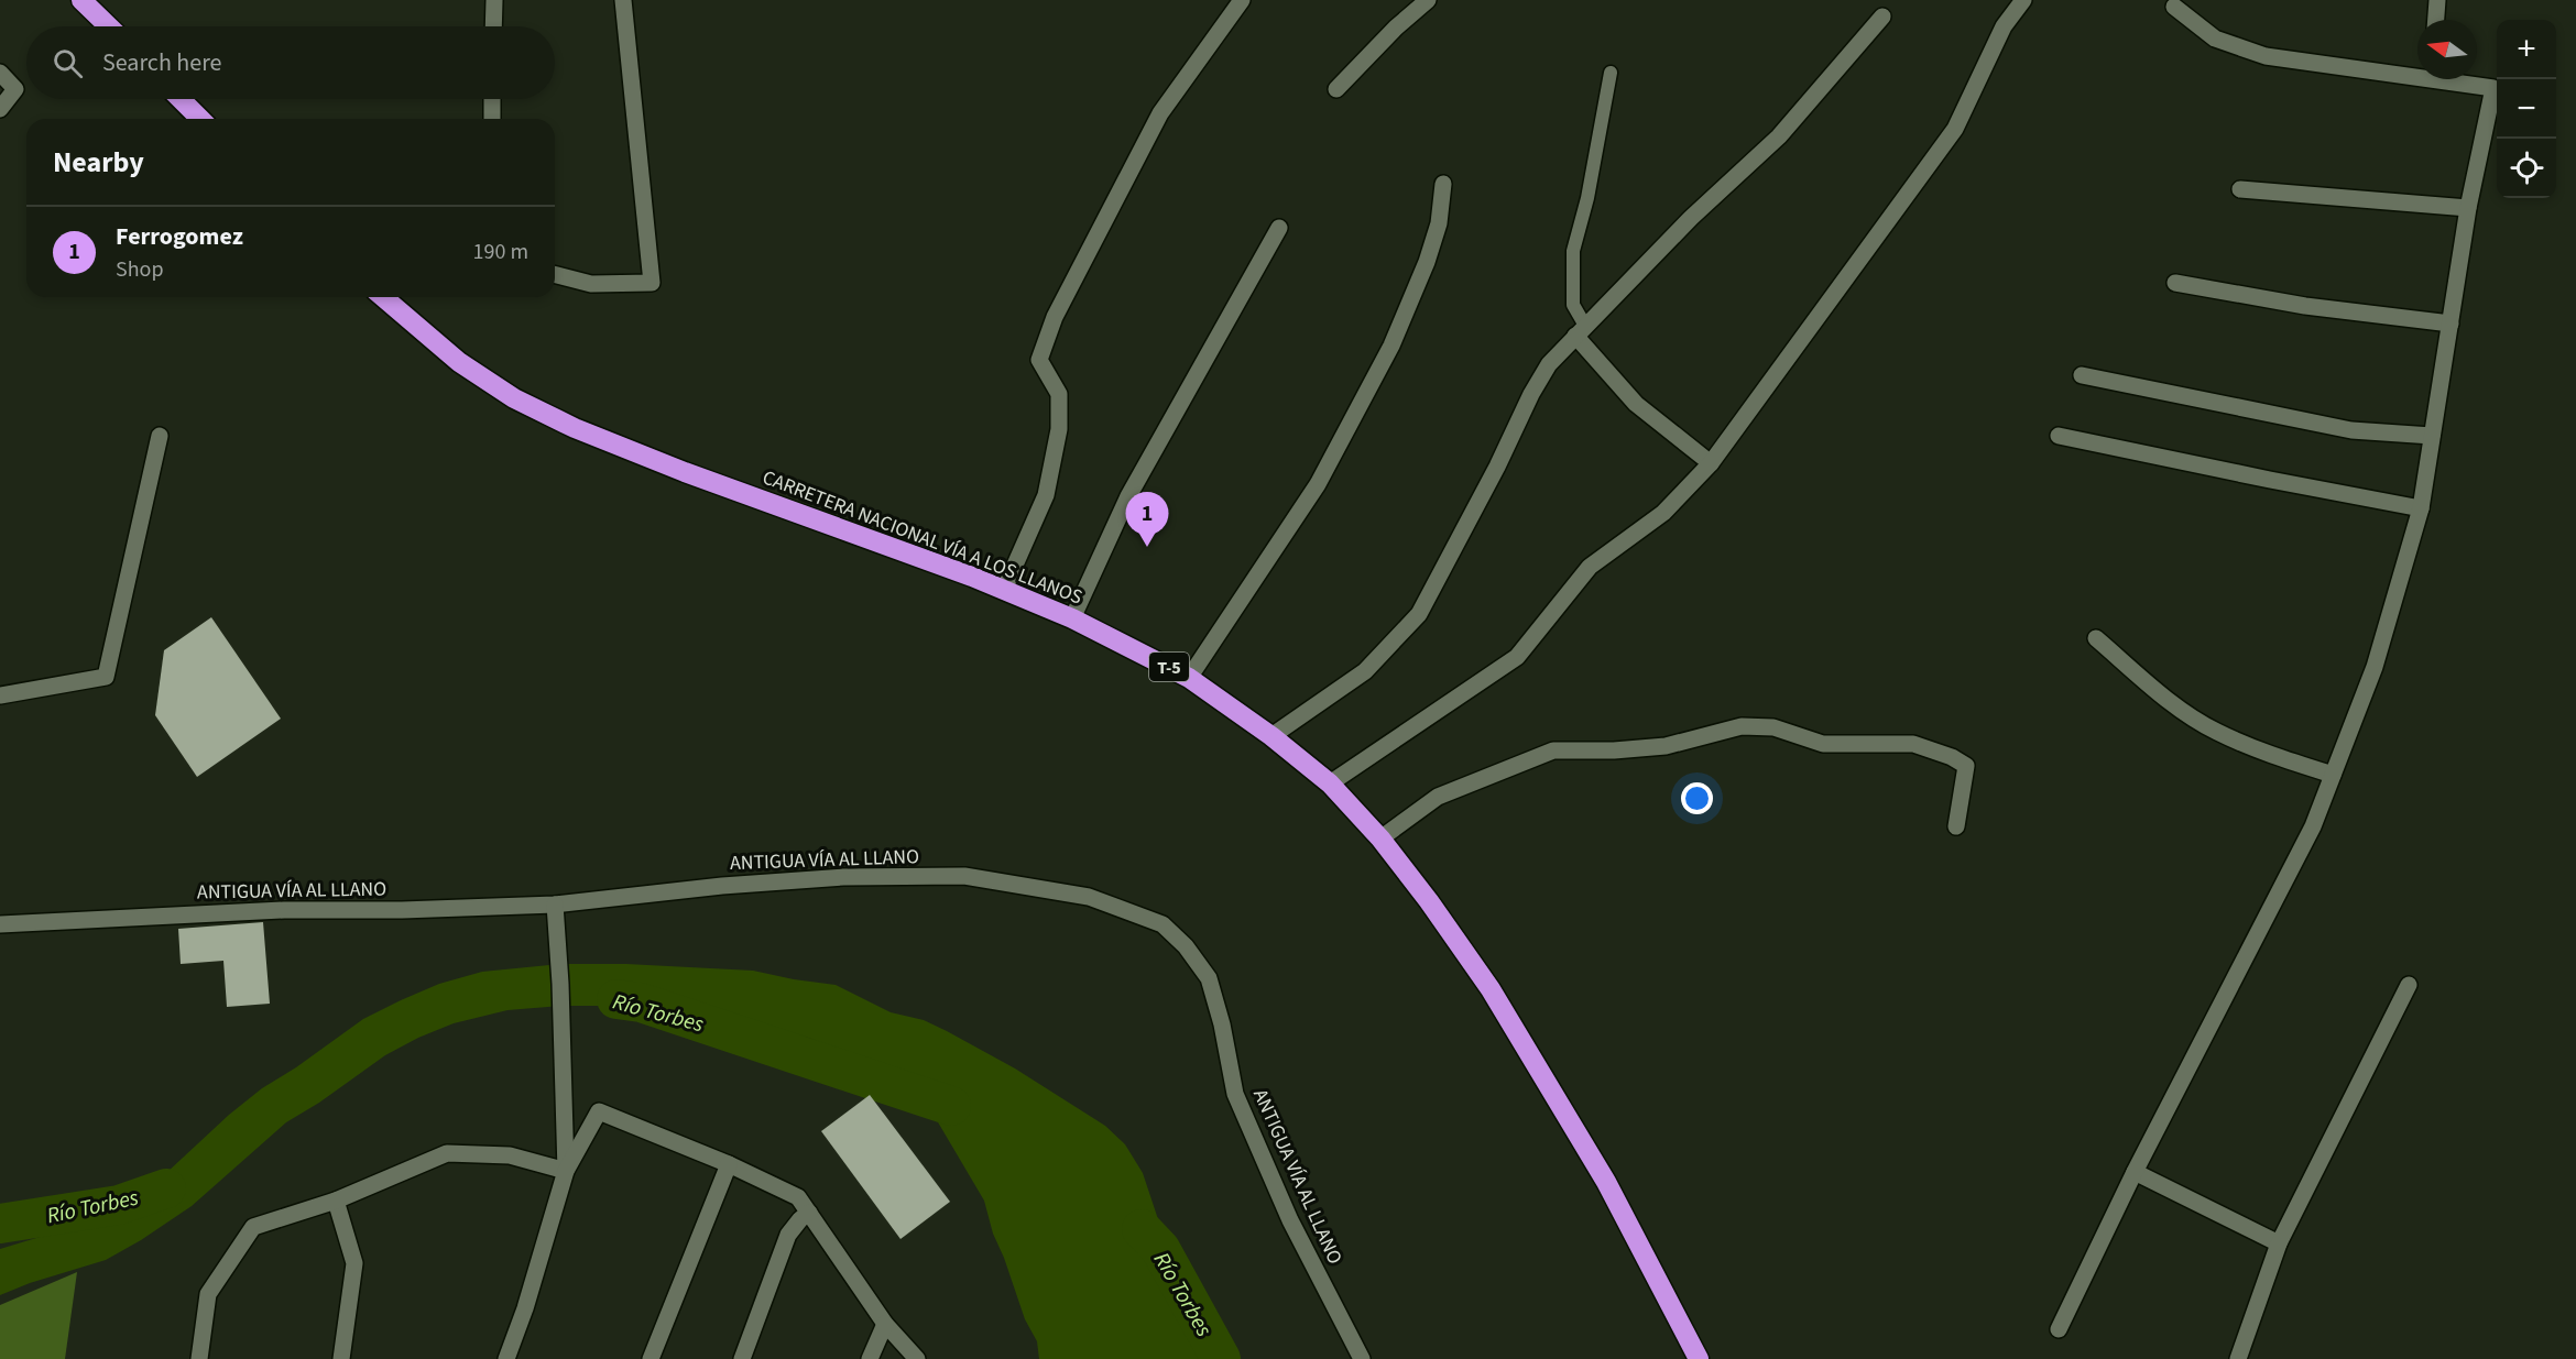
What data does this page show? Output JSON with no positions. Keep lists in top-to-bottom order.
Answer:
{
  "streets": {
    "highway": ["CARRETERA NACIONAL VÍA A LOS LLANOS", "T-5"],
    "street": ["ANTIGUA VÍA AL LLANO"]
  },
  "water": ["Río Torbes"],
  "north": "left",
  "page": {
    "map_buttons": ["+", "−"],
    "search": "Search here",
    "heading": "Nearby",
    "list": [
      {
        "mark": "1",
        "name": "Ferrogomez",
        "note": "Shop",
        "value": "190 m"
      }
    ],
    "pins": "1"
  }
}
